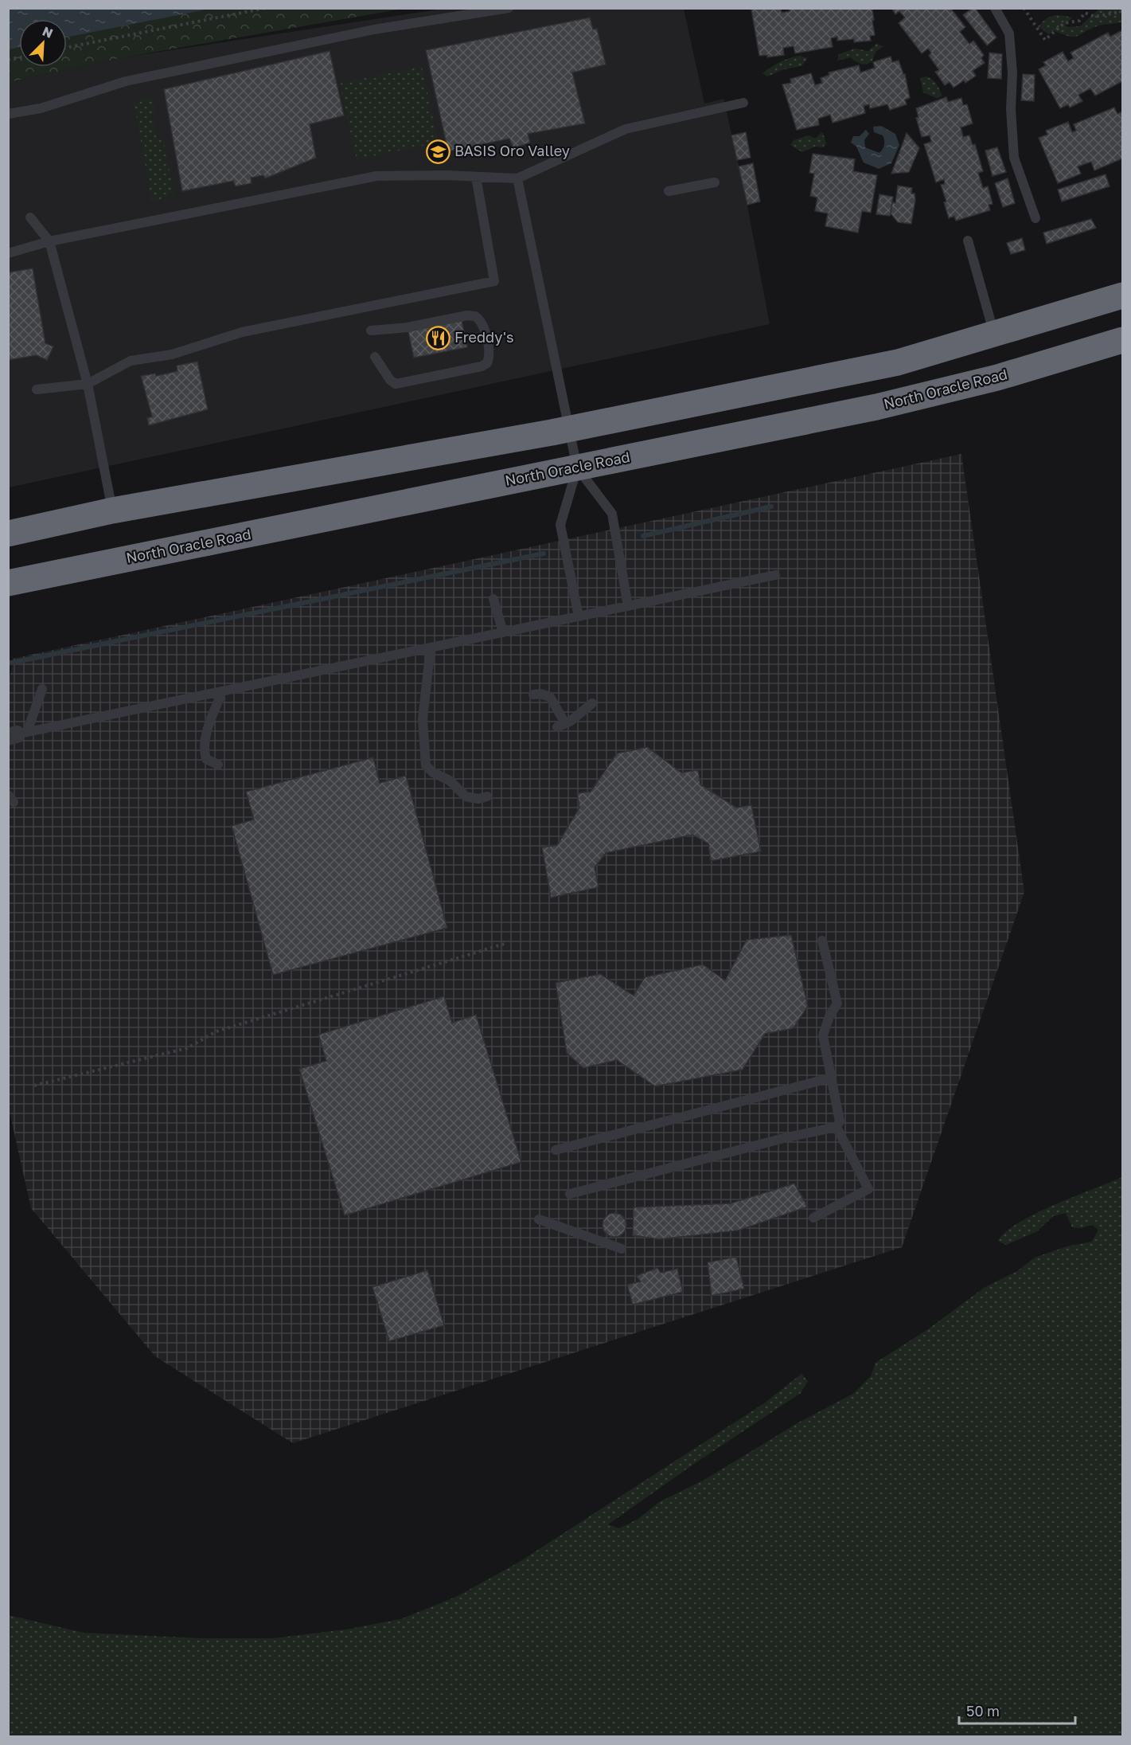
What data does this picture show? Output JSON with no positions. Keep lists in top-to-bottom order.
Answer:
{
  "streets": {
    "highway": ["North Oracle Road"]
  },
  "places": {
    "school or university": ["BASIS Oro Valley"],
    "restaurant": ["Freddy's"]
  },
  "scale_bar": "50 m",
  "north": "top right"
}
